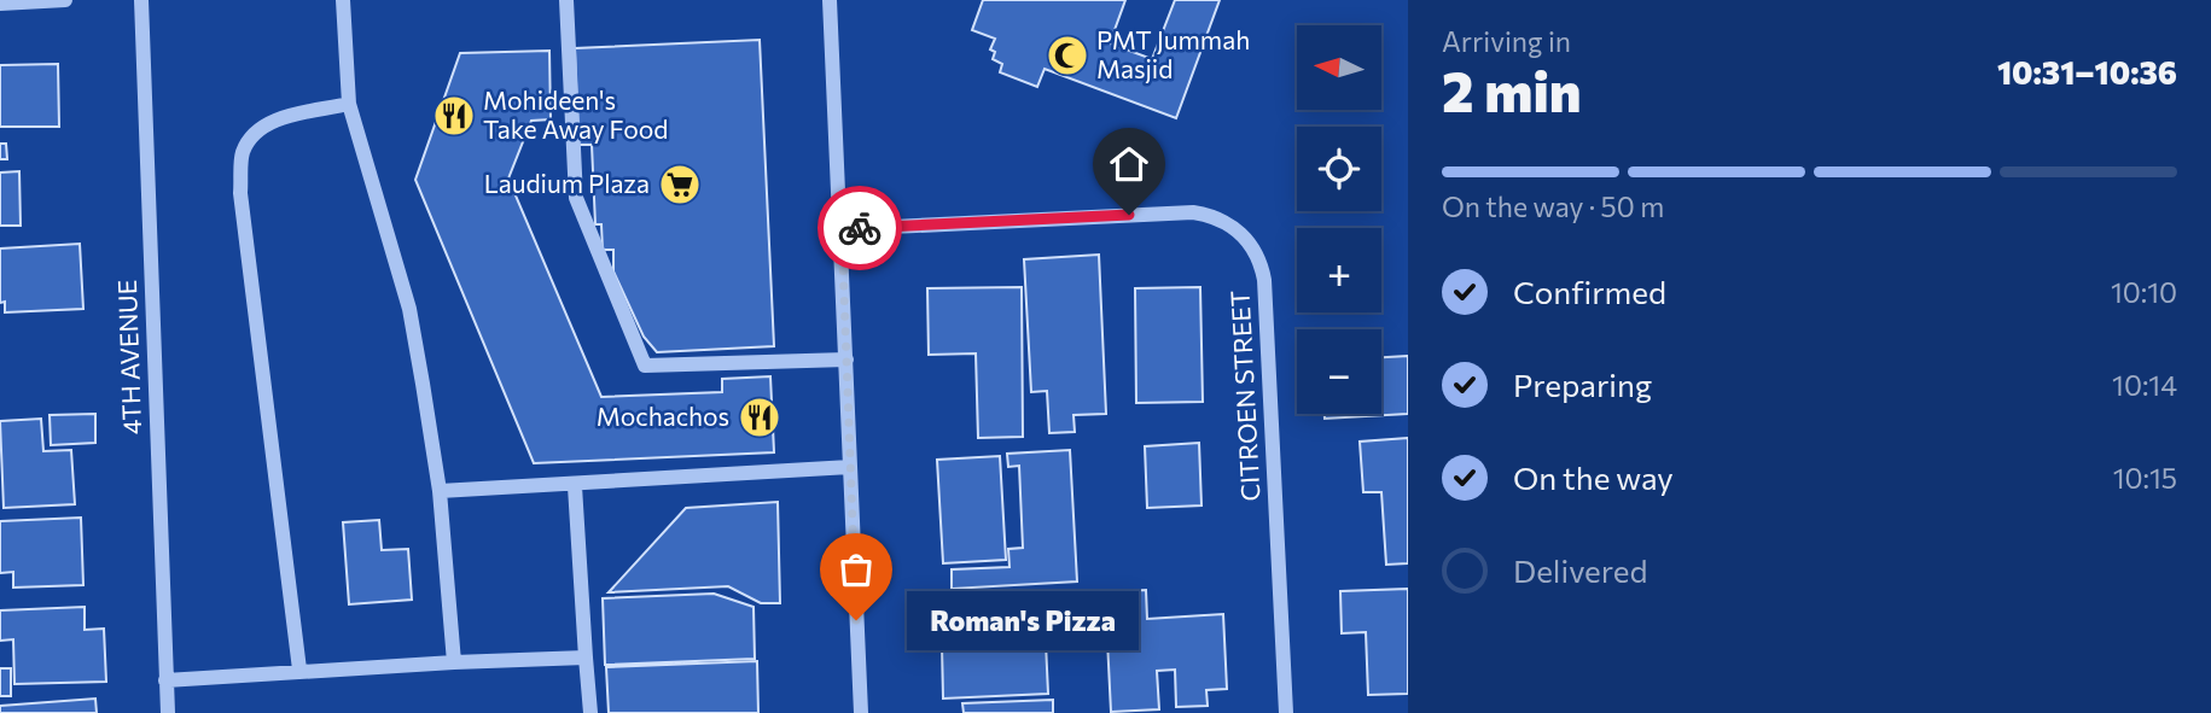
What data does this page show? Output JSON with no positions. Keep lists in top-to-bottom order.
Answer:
{
  "streets": {
    "street": ["4TH AVENUE", "CITROEN STREET"]
  },
  "places": {
    "mosque": ["PMT Jummah Masjid"],
    "restaurant": ["Mohideen's Take Away Food", "Mochachos"],
    "supermarket": ["Laudium Plaza"],
    "other": ["Roman's Pizza"]
  },
  "north": "left",
  "page": {
    "heading": ["2 min", "Arriving in", "10:31–10:36"],
    "map_buttons": ["+", "−"],
    "bar": "On the way · 50 m",
    "list": [
      ["Confirmed", "10:10"],
      ["Preparing", "10:14"],
      ["On the way", "10:15"],
      "Delivered"
    ],
    "bubble": "Roman's Pizza"
  }
}
